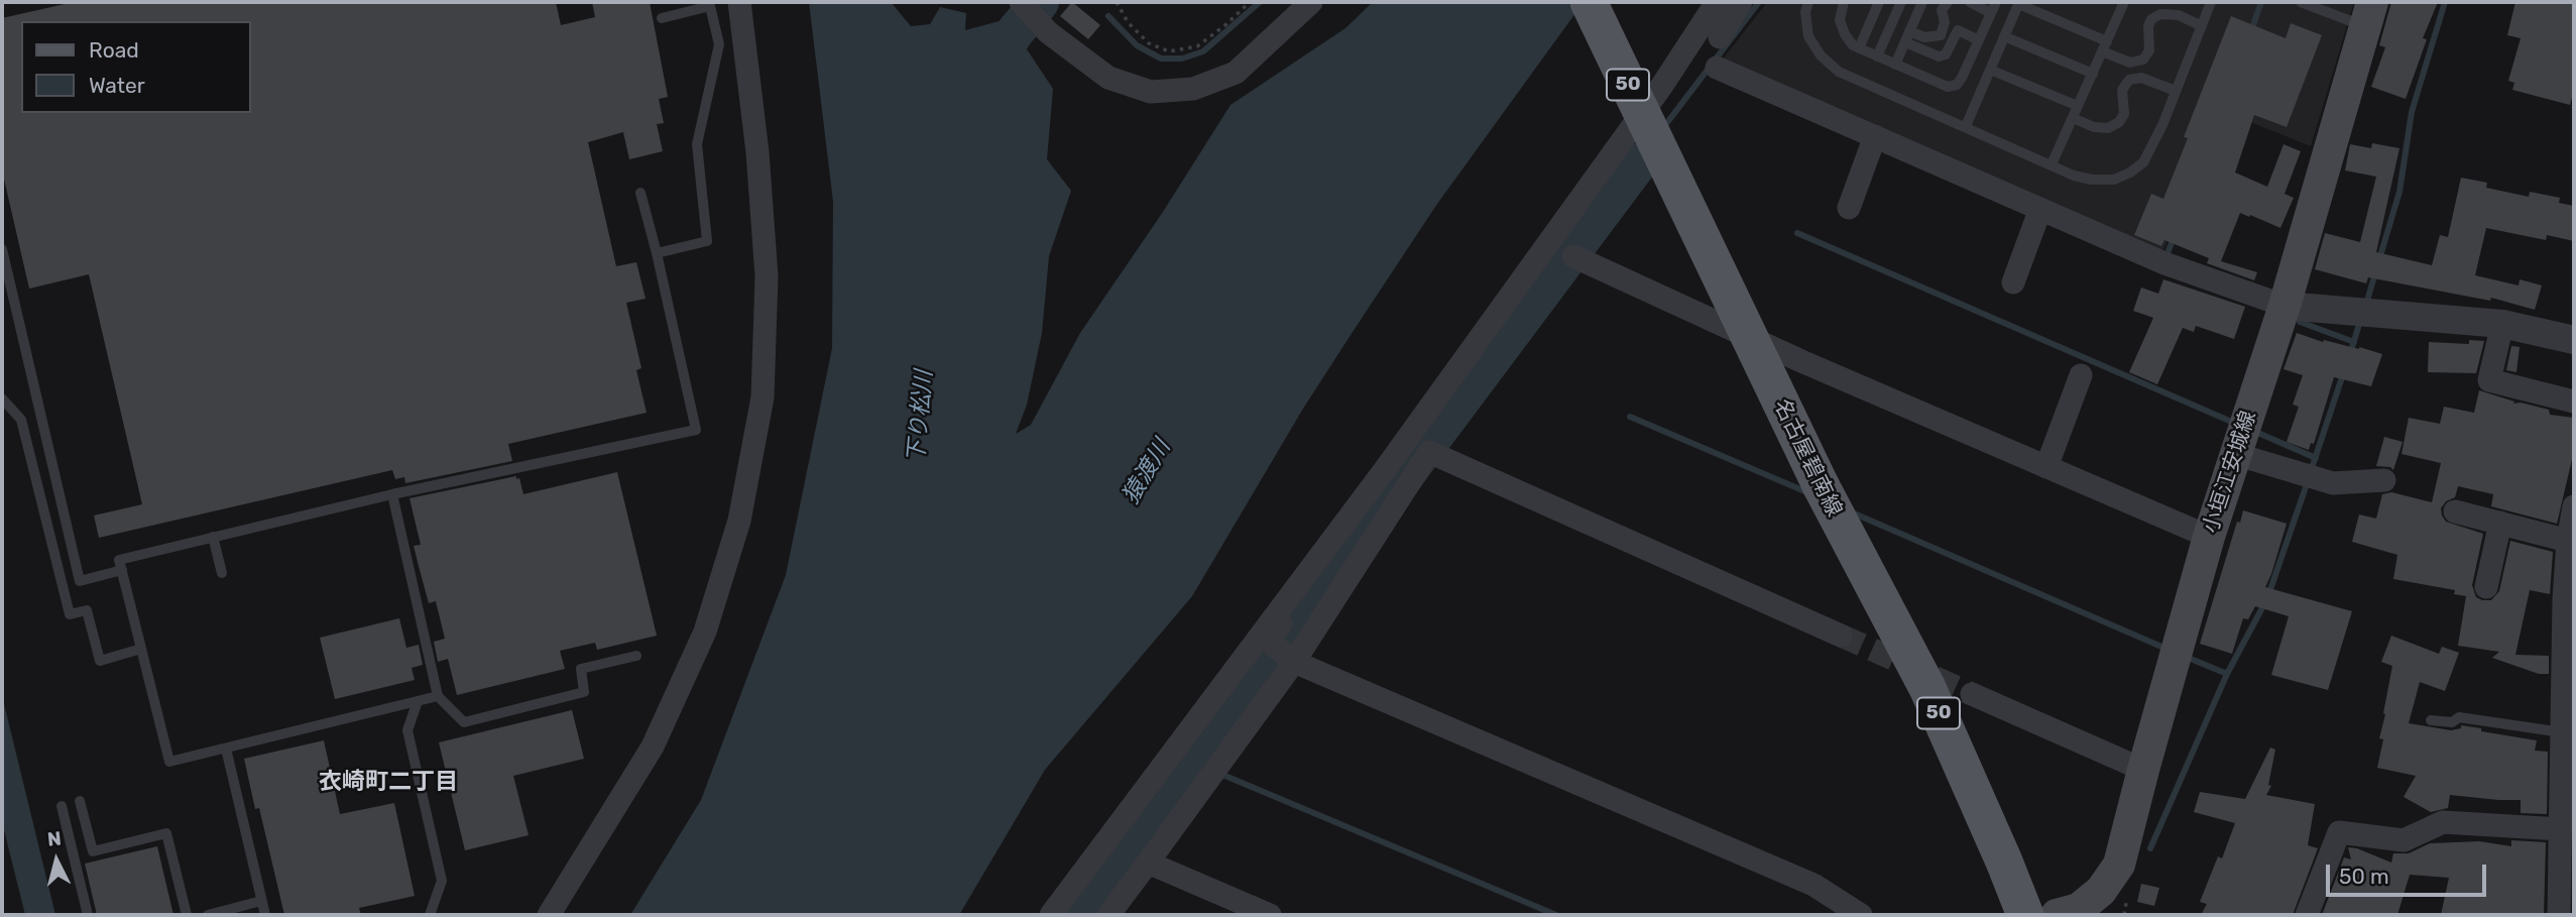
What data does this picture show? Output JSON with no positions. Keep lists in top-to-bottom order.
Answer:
{
  "streets": {
    "main road": ["50", "名古屋碧南線", "小垣江安城線"]
  },
  "districts": ["衣崎町二丁目"],
  "water": ["下り松川", "猿渡川"],
  "legend": ["Road", "Water"],
  "scale_bar": "50 m",
  "north": "top"
}
